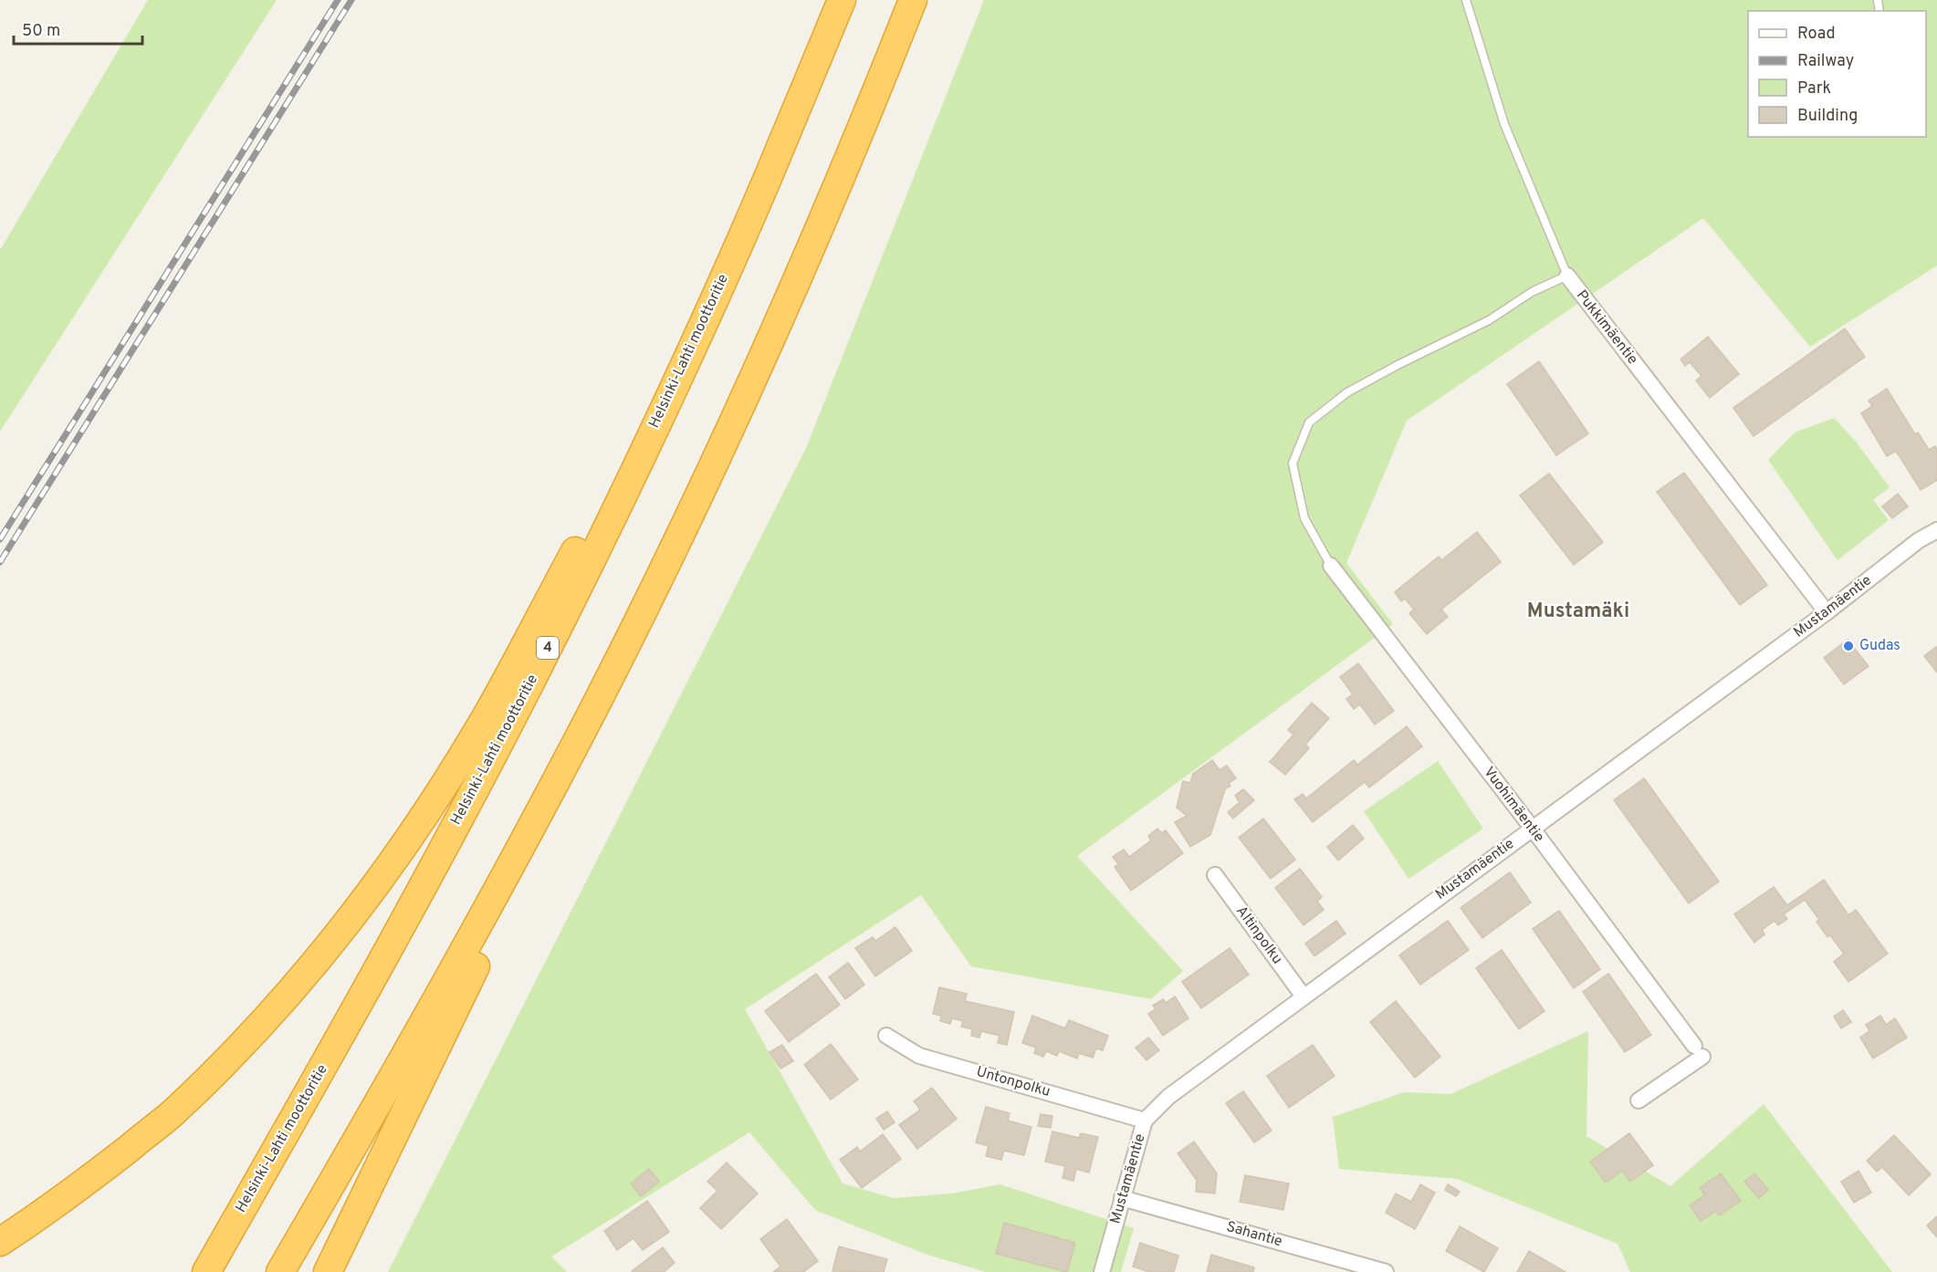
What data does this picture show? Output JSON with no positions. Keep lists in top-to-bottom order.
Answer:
{
  "streets": {
    "highway": ["Helsinki-Lahti moottoritie", "4"],
    "street": [
      "Pukkimäentie",
      "Mustamäentie",
      "Vuohimäentie",
      "Altinpolku",
      "Untonpolku",
      "Sahantie"
    ]
  },
  "crossings": [
    ["Pukkimäentie", "Mustamäentie"],
    ["Mustamäentie", "Vuohimäentie"],
    ["Mustamäentie", "Altinpolku"],
    ["Mustamäentie", "Untonpolku"],
    ["Mustamäentie", "Sahantie"]
  ],
  "districts": ["Mustamäki"],
  "places": ["Gudas"],
  "legend": [
    "Road",
    "Railway",
    "Park",
    "Building"
  ],
  "scale_bar": "50 m"
}
